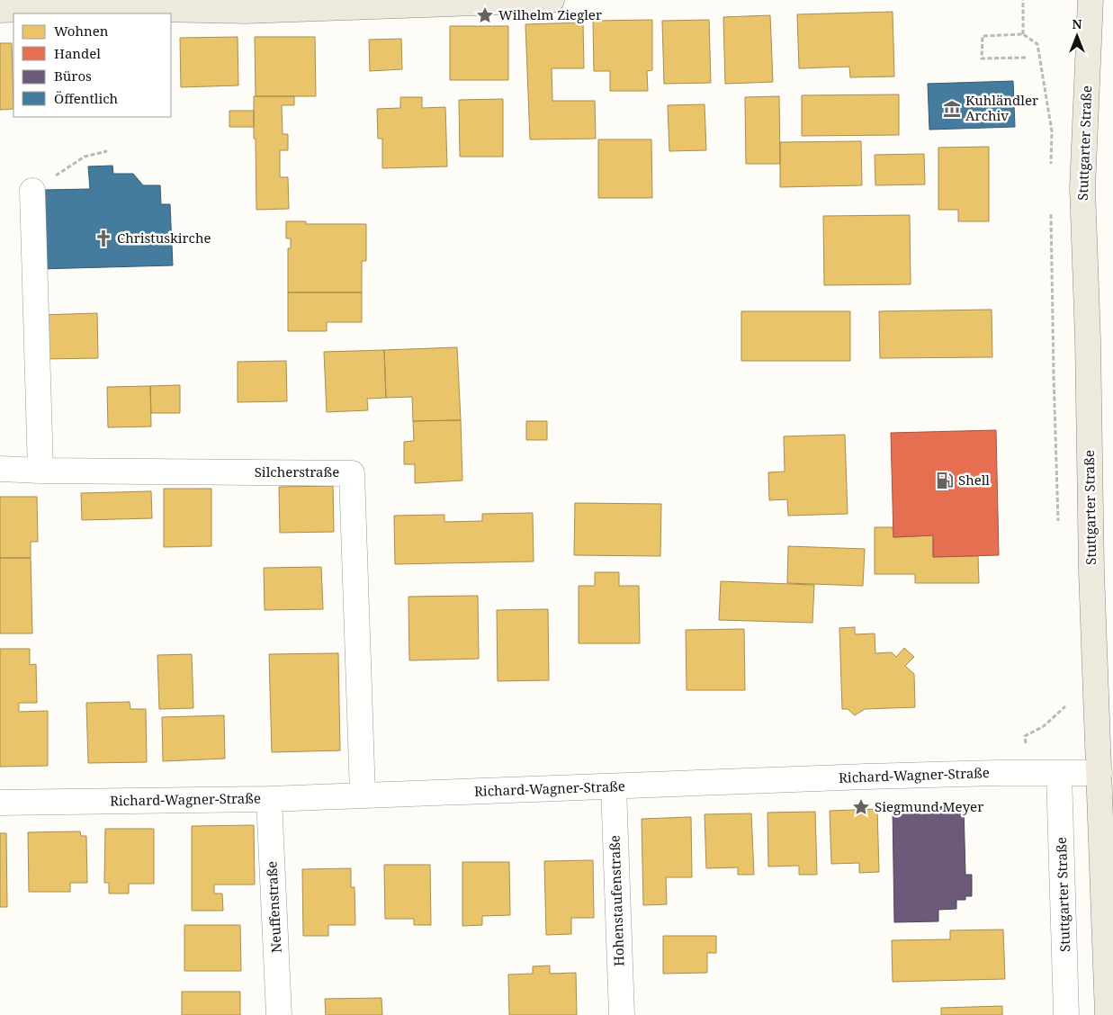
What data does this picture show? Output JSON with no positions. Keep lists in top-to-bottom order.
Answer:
{
  "streets": {
    "main road": ["Stuttgarter Straße"],
    "street": [
      "Silcherstraße",
      "Richard-Wagner-Straße",
      "Hohenstaufenstraße",
      "Neuffenstraße"
    ]
  },
  "crossings": [
    ["Stuttgarter Straße", "Richard-Wagner-Straße"],
    ["Silcherstraße", "Richard-Wagner-Straße"],
    ["Richard-Wagner-Straße", "Hohenstaufenstraße"],
    ["Richard-Wagner-Straße", "Neuffenstraße"]
  ],
  "places": {
    "place": ["Wilhelm Ziegler", "Siegmund Meyer"],
    "museum": ["Kuhländler Archiv"],
    "church": ["Christuskirche"],
    "fuel station": ["Shell"]
  },
  "legend": [
    "Wohnen",
    "Handel",
    "Büros",
    "Öffentlich"
  ],
  "north": "top"
}
